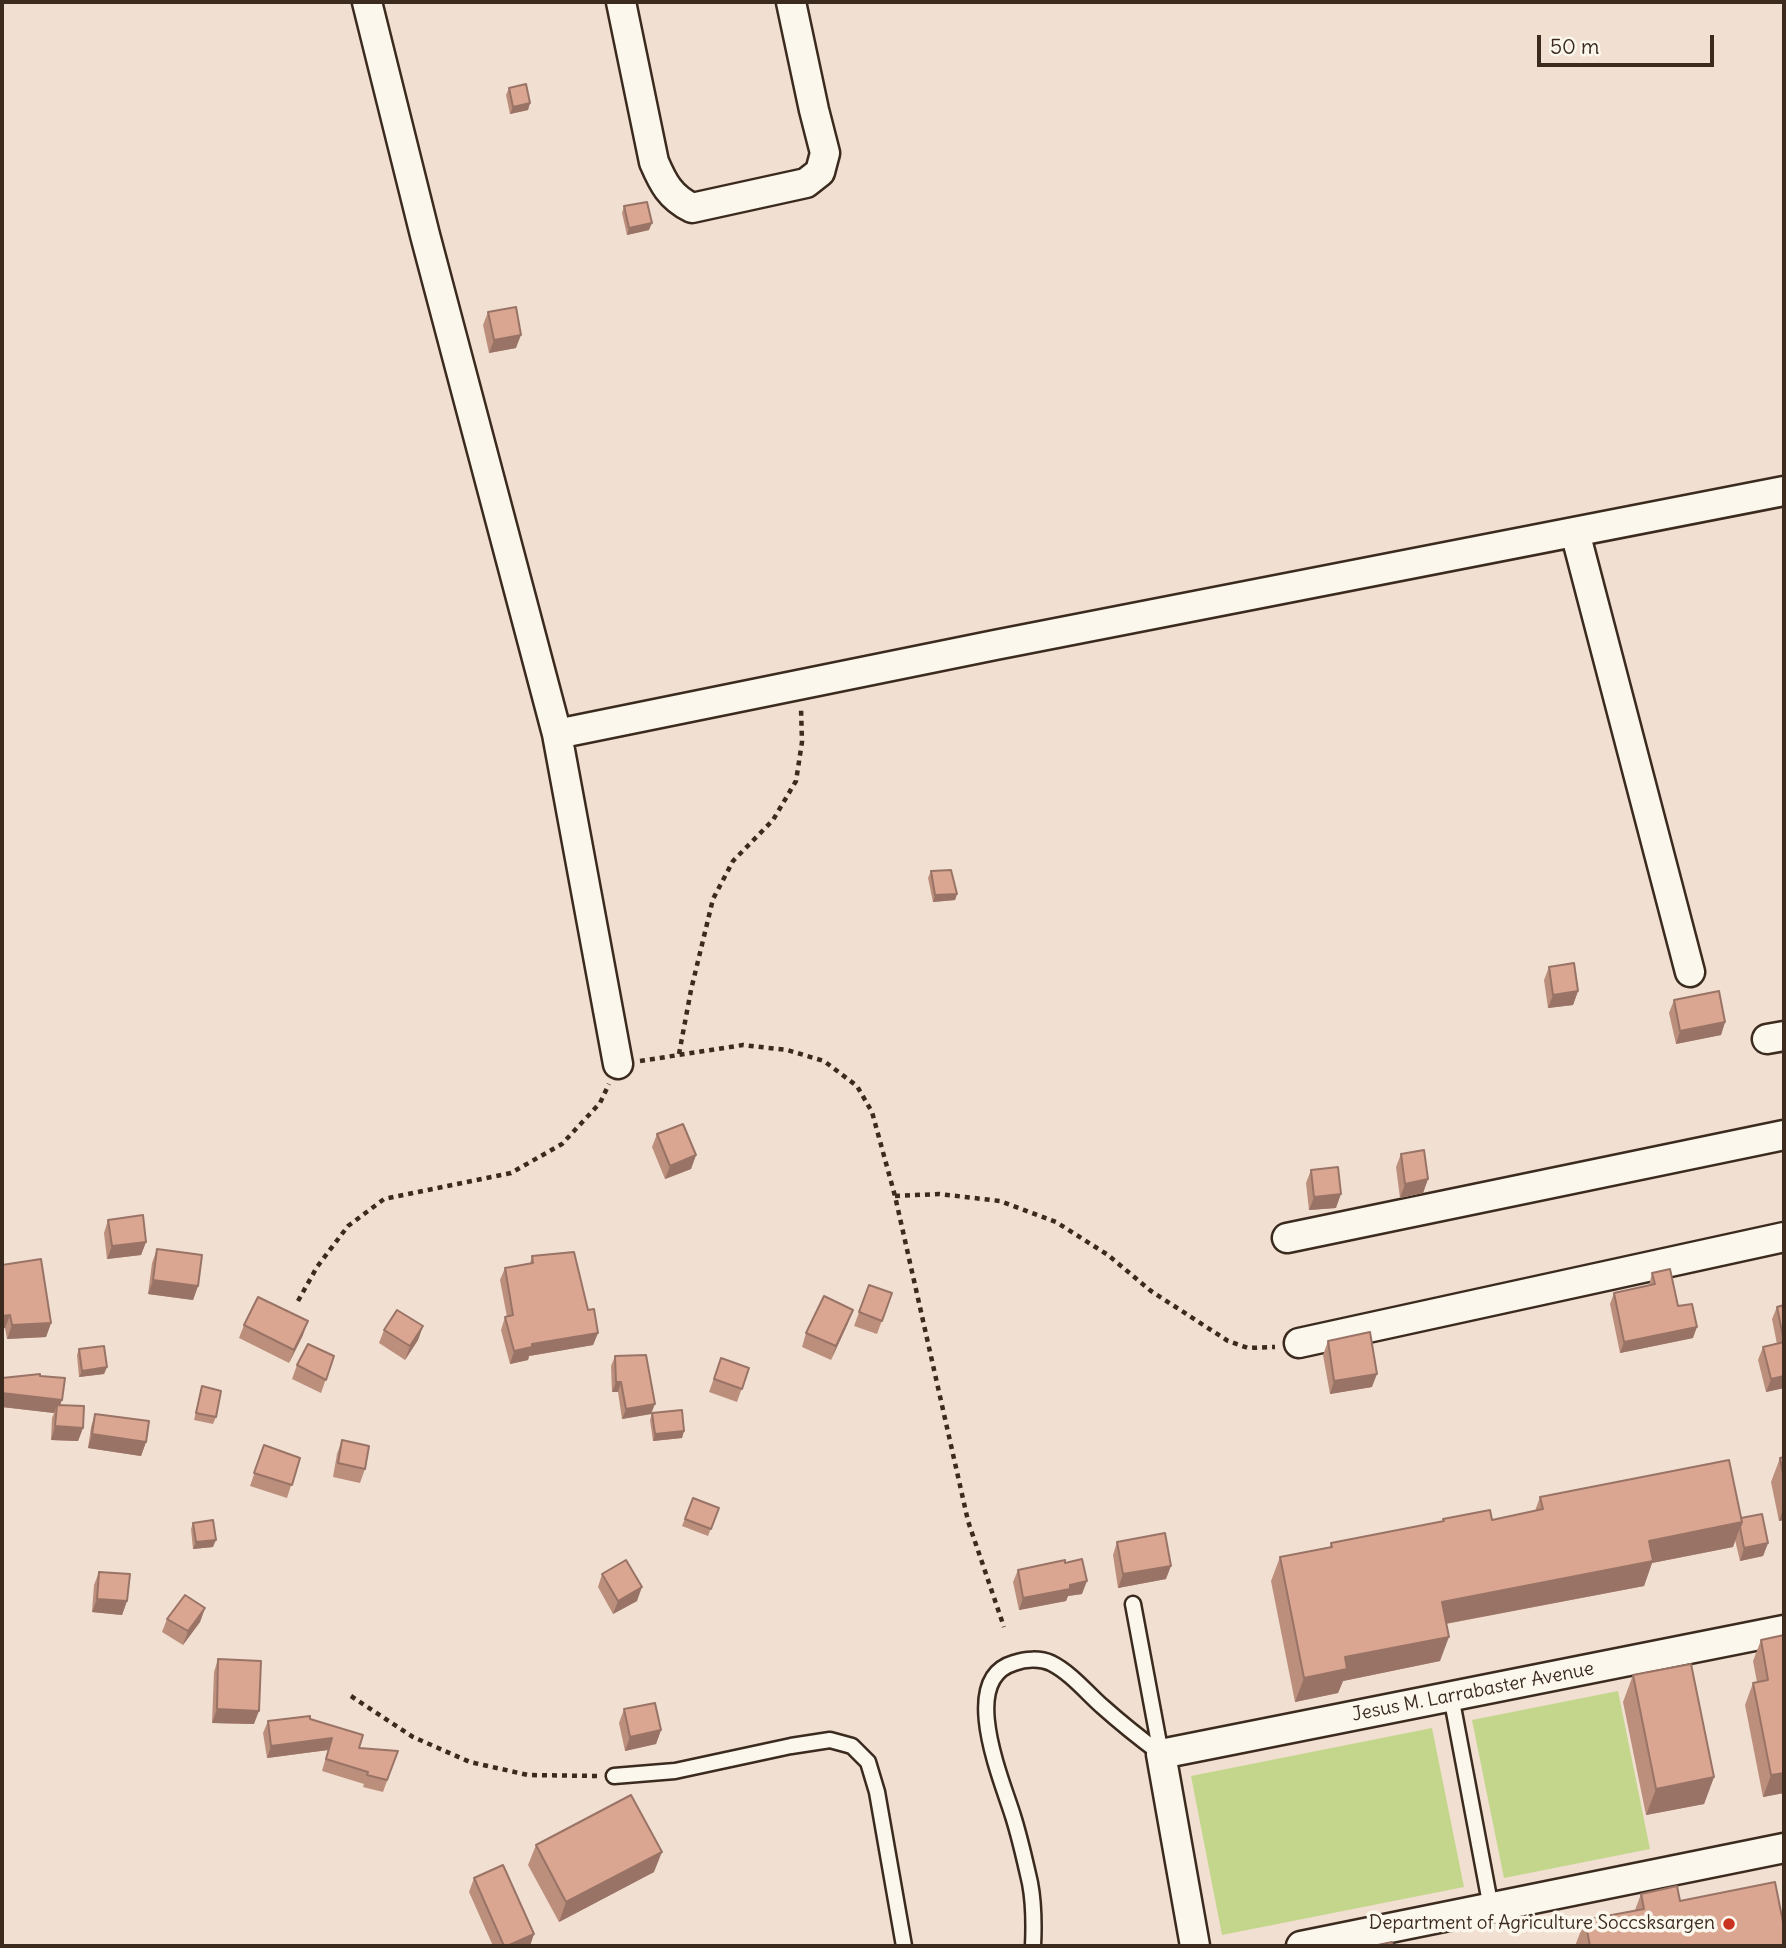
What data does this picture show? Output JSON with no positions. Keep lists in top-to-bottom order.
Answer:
{
  "streets": {
    "street": ["Jesus M. Larrabaster Avenue"]
  },
  "places": ["Department of Agriculture Soccsksargen"],
  "scale_bar": "50 m"
}
